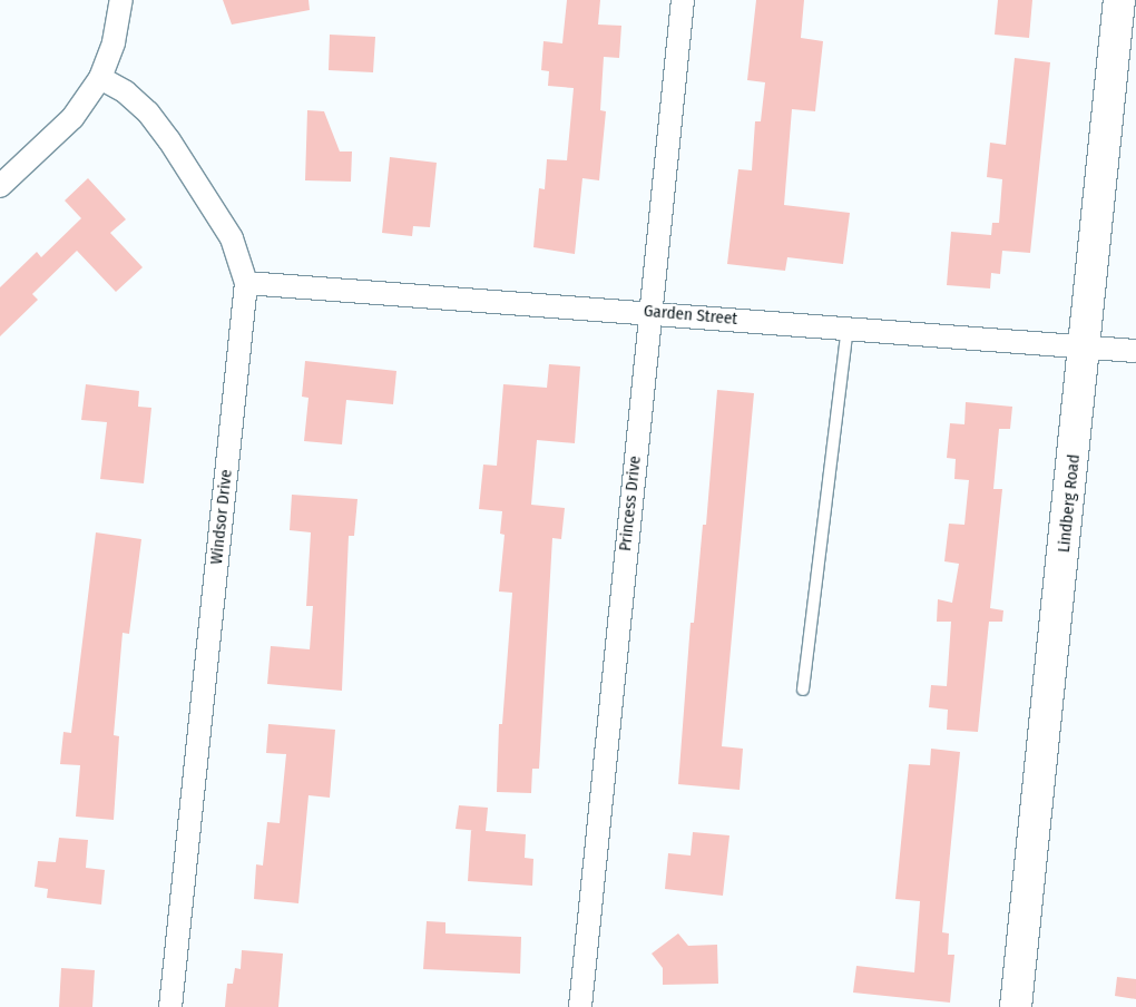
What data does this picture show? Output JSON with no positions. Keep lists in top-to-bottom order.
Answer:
{
  "streets": {
    "street": [
      "Garden Street",
      "Princess Drive",
      "Lindberg Road",
      "Windsor Drive"
    ]
  },
  "crossings": [
    ["Garden Street", "Princess Drive"],
    ["Garden Street", "Lindberg Road"],
    ["Garden Street", "Windsor Drive"]
  ]
}
